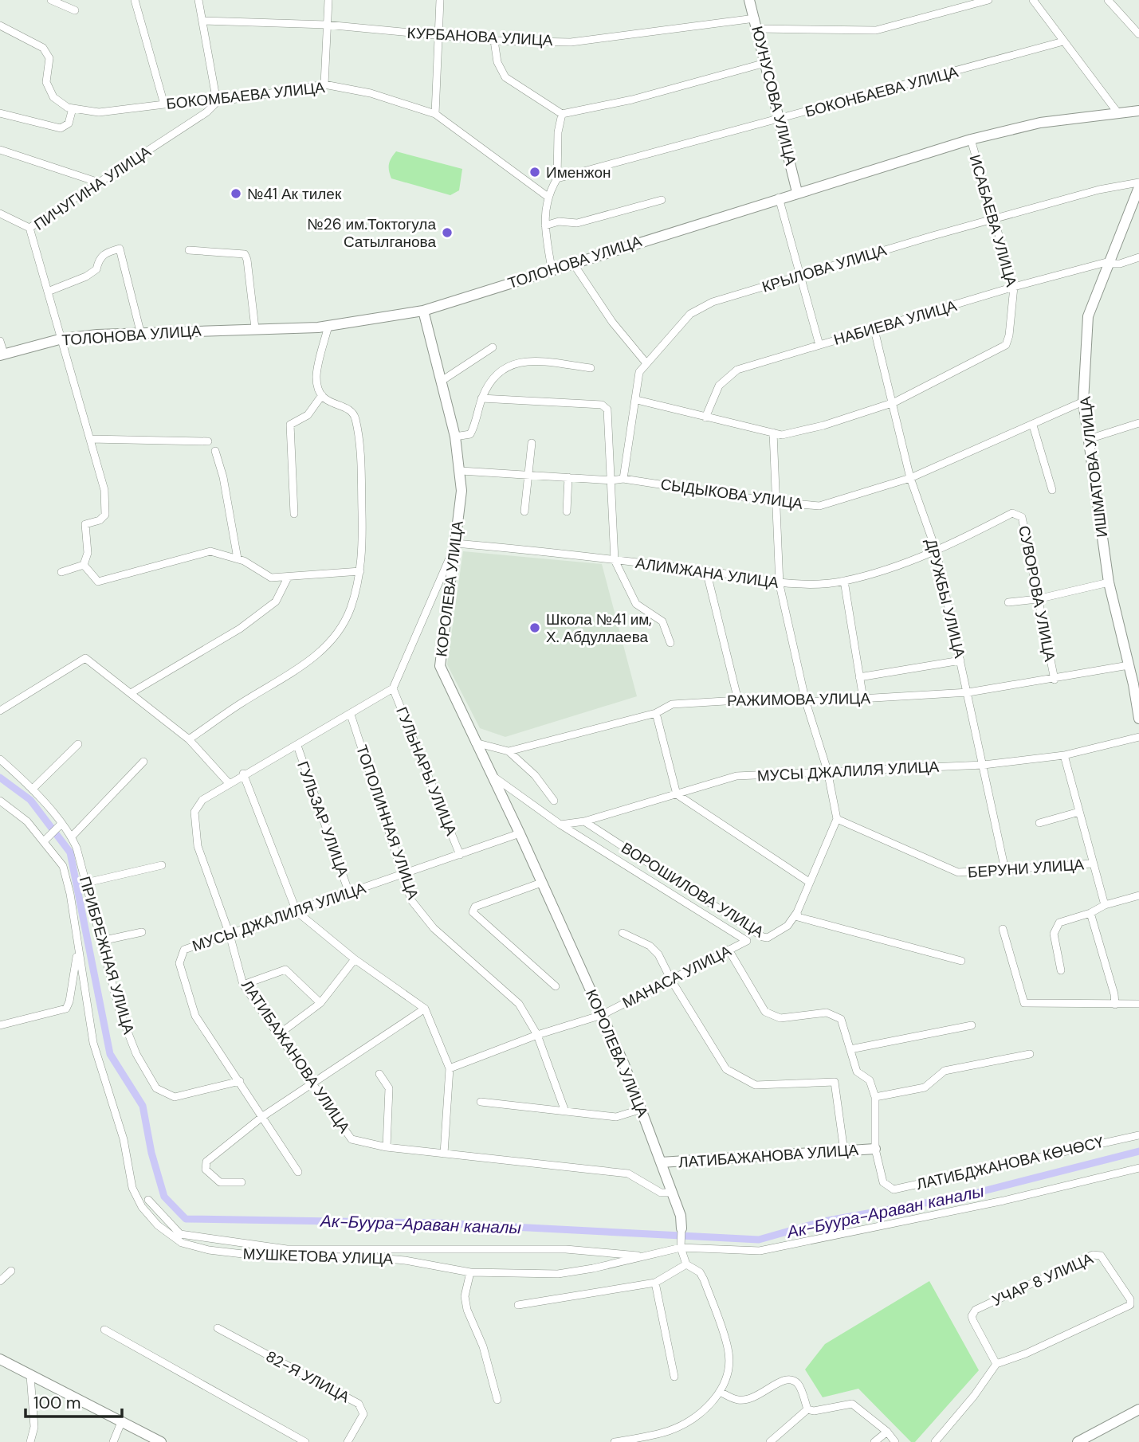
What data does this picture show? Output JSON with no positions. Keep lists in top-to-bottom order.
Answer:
{
  "streets": {
    "main road": [
      "ЮУНУСОВА УЛИЦА",
      "ТОЛОНОВА УЛИЦА",
      "ИШМАТОВА УЛИЦА",
      "КОРОЛЕВА УЛИЦА",
      "ЛАТИБАЖАНОВА УЛИЦА"
    ],
    "street": [
      "КУРБАНОВА УЛИЦА",
      "БОКОНБАЕВА УЛИЦА",
      "БОКОМБАЕВА УЛИЦА",
      "ПИЧУГИНА УЛИЦА",
      "ИСАБАЕВА УЛИЦА",
      "КРЫЛОВА УЛИЦА",
      "НАБИЕВА УЛИЦА",
      "СЫДЫКОВА УЛИЦА",
      "АЛИМЖАНА УЛИЦА",
      "СУВОРОВА УЛИЦА",
      "ДРУЖБЫ УЛИЦА",
      "РАЖИМОВА УЛИЦА",
      "ГУЛЬНАРЫ УЛИЦА",
      "МУСЫ ДЖАЛИЛЯ УЛИЦА",
      "ГУЛЬЗАР УЛИЦА",
      "ТОПОЛИННАЯ УЛИЦА",
      "БЕРУНИ УЛИЦА",
      "ВОРОШИЛОВА УЛИЦА",
      "ПРИБРЕЖНАЯ УЛИЦА",
      "МАНАСА УЛИЦА",
      "ЛАТИБДЖАНОВА КӨЧӨСҮ",
      "МУШКЕТОВА УЛИЦА",
      "УЧАР 8 УЛИЦА",
      "82-Я УЛИЦА"
    ]
  },
  "crossings": [
    ["КУРБАНОВА УЛИЦА", "ЮУНУСОВА УЛИЦА"],
    ["БОКОНБАЕВА УЛИЦА", "ЮУНУСОВА УЛИЦА"],
    ["БОКОМБАЕВА УЛИЦА", "ПИЧУГИНА УЛИЦА"],
    ["ЮУНУСОВА УЛИЦА", "ТОЛОНОВА УЛИЦА"],
    ["ПИЧУГИНА УЛИЦА", "ТОЛОНОВА УЛИЦА"],
    ["ИСАБАЕВА УЛИЦА", "ТОЛОНОВА УЛИЦА"],
    ["ИСАБАЕВА УЛИЦА", "КРЫЛОВА УЛИЦА"],
    ["ИСАБАЕВА УЛИЦА", "НАБИЕВА УЛИЦА"],
    ["ИСАБАЕВА УЛИЦА", "ДРУЖБЫ УЛИЦА"],
    ["ТОЛОНОВА УЛИЦА", "КОРОЛЕВА УЛИЦА"],
    ["КРЫЛОВА УЛИЦА", "СЫДЫКОВА УЛИЦА"],
    ["НАБИЕВА УЛИЦА", "ИШМАТОВА УЛИЦА"],
    ["НАБИЕВА УЛИЦА", "ДРУЖБЫ УЛИЦА"],
    ["ИШМАТОВА УЛИЦА", "СЫДЫКОВА УЛИЦА"],
    ["ИШМАТОВА УЛИЦА", "РАЖИМОВА УЛИЦА"],
    ["СЫДЫКОВА УЛИЦА", "КОРОЛЕВА УЛИЦА"],
    ["СЫДЫКОВА УЛИЦА", "ДРУЖБЫ УЛИЦА"],
    ["АЛИМЖАНА УЛИЦА", "КОРОЛЕВА УЛИЦА"],
    ["АЛИМЖАНА УЛИЦА", "СУВОРОВА УЛИЦА"],
    ["АЛИМЖАНА УЛИЦА", "ДРУЖБЫ УЛИЦА"],
    ["КОРОЛЕВА УЛИЦА", "РАЖИМОВА УЛИЦА"],
    ["КОРОЛЕВА УЛИЦА", "МУСЫ ДЖАЛИЛЯ УЛИЦА"],
    ["КОРОЛЕВА УЛИЦА", "ВОРОШИЛОВА УЛИЦА"],
    ["КОРОЛЕВА УЛИЦА", "МАНАСА УЛИЦА"],
    ["КОРОЛЕВА УЛИЦА", "ЛАТИБАЖАНОВА УЛИЦА"],
    ["СУВОРОВА УЛИЦА", "РАЖИМОВА УЛИЦА"],
    ["ДРУЖБЫ УЛИЦА", "РАЖИМОВА УЛИЦА"],
    ["ДРУЖБЫ УЛИЦА", "МУСЫ ДЖАЛИЛЯ УЛИЦА"],
    ["ДРУЖБЫ УЛИЦА", "БЕРУНИ УЛИЦА"],
    ["ГУЛЬНАРЫ УЛИЦА", "МУСЫ ДЖАЛИЛЯ УЛИЦА"],
    ["ГУЛЬНАРЫ УЛИЦА", "ЛАТИБАЖАНОВА УЛИЦА"],
    ["МУСЫ ДЖАЛИЛЯ УЛИЦА", "ГУЛЬЗАР УЛИЦА"],
    ["МУСЫ ДЖАЛИЛЯ УЛИЦА", "ТОПОЛИННАЯ УЛИЦА"],
    ["МУСЫ ДЖАЛИЛЯ УЛИЦА", "ВОРОШИЛОВА УЛИЦА"],
    ["МУСЫ ДЖАЛИЛЯ УЛИЦА", "ПРИБРЕЖНАЯ УЛИЦА"],
    ["МУСЫ ДЖАЛИЛЯ УЛИЦА", "ЛАТИБАЖАНОВА УЛИЦА"],
    ["ГУЛЬЗАР УЛИЦА", "ЛАТИБАЖАНОВА УЛИЦА"],
    ["ТОПОЛИННАЯ УЛИЦА", "МАНАСА УЛИЦА"],
    ["ТОПОЛИННАЯ УЛИЦА", "ЛАТИБАЖАНОВА УЛИЦА"],
    ["ВОРОШИЛОВА УЛИЦА", "МАНАСА УЛИЦА"],
    ["ЛАТИБАЖАНОВА УЛИЦА", "ЛАТИБДЖАНОВА КӨЧӨСҮ"]
  ],
  "water": ["Ак-Буура-Араван каналы"],
  "places": [
    "Именжон",
    "№41 Ак тилек",
    "№26 им.Токтогула Сатылганова",
    "Школа №41 им, Х. Абдуллаева"
  ],
  "scale_bar": "100 m"
}
